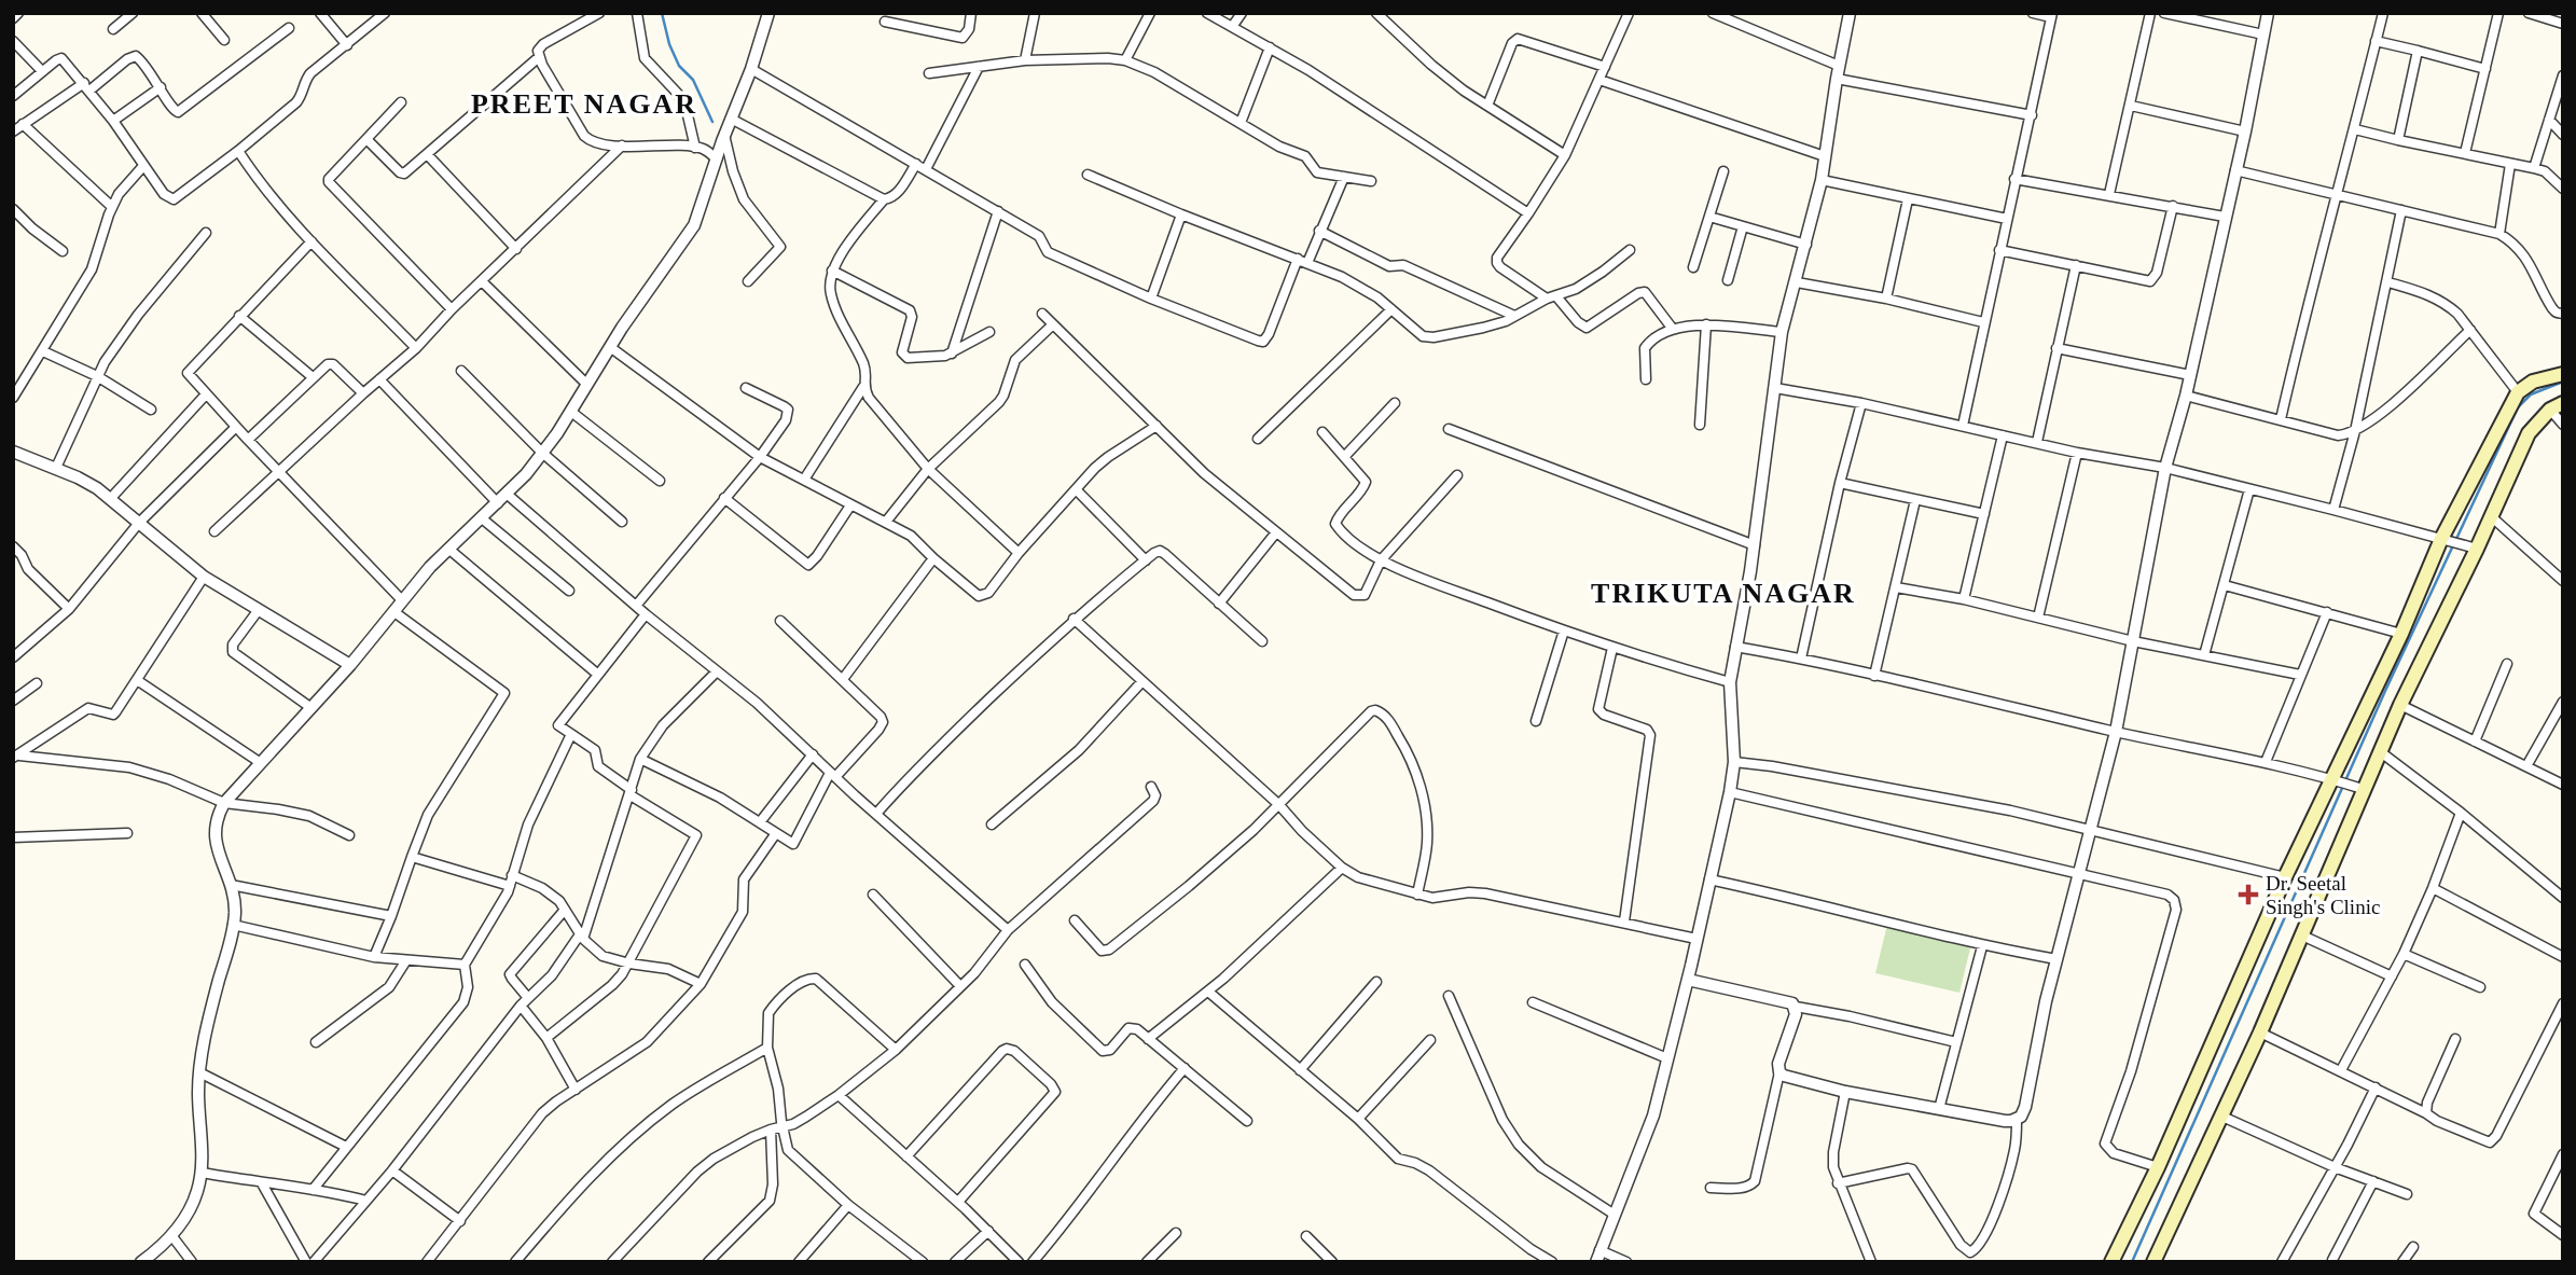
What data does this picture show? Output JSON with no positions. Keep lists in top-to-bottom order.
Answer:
{
  "districts": ["PREET NAGAR", "TRIKUTA NAGAR"],
  "places": {
    "health": ["Dr. Seetal Singh's Clinic"]
  }
}
